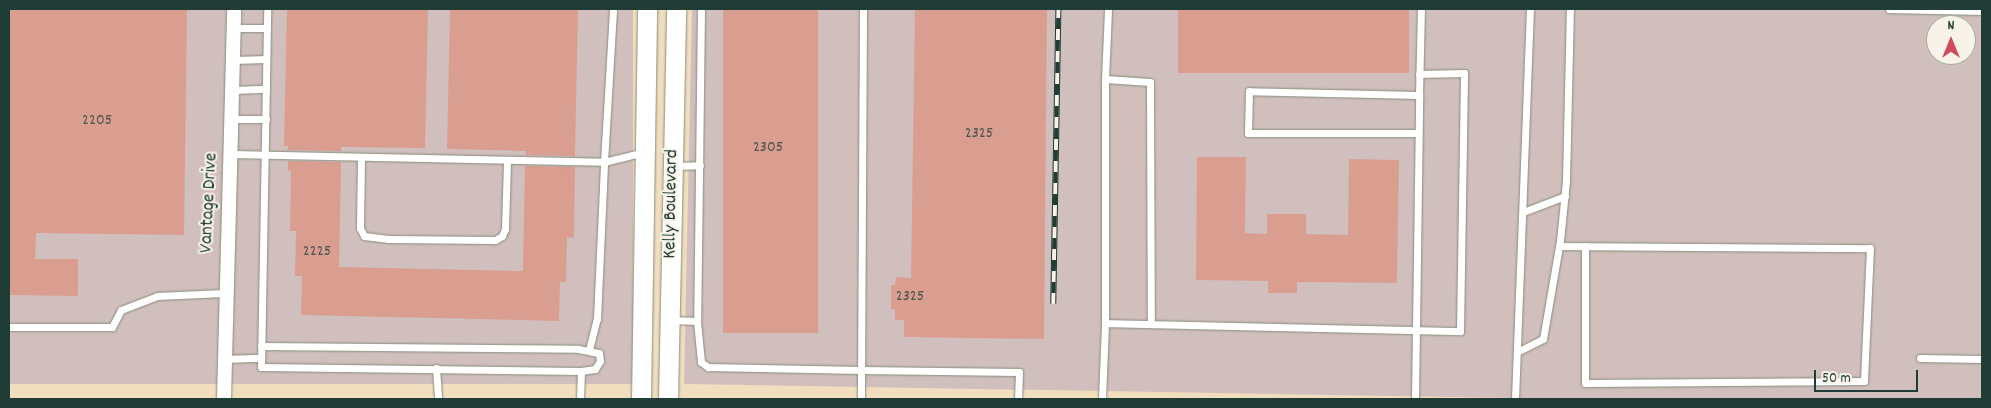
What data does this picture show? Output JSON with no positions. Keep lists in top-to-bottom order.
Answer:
{
  "streets": {
    "street": ["Vantage Drive", "Kelly Boulevard"]
  },
  "house_numbers": [
    "2205",
    "2325",
    "2305",
    "2225",
    "2325"
  ],
  "scale_bar": "50 m",
  "north": "top"
}
